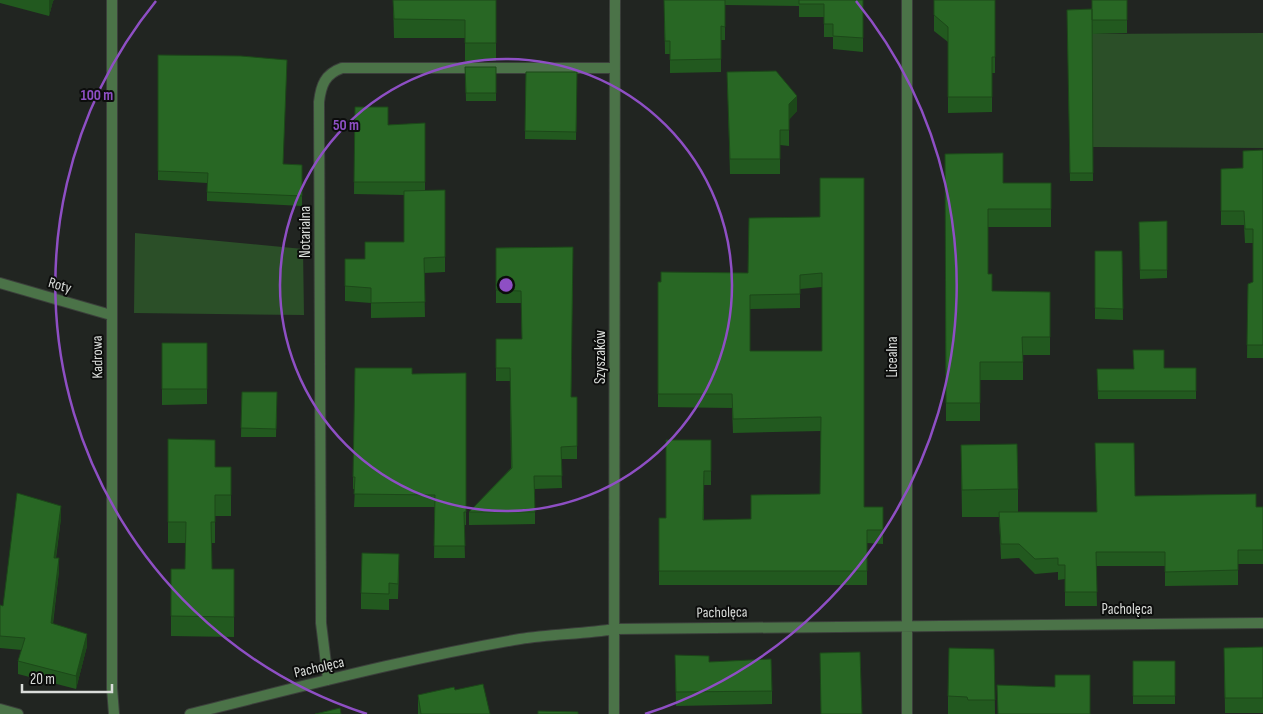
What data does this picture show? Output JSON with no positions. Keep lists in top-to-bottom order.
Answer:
{
  "streets": {
    "street": [
      "Notarialna",
      "Roty",
      "Kadrowa",
      "Szyszaków",
      "Licealna",
      "Pacholęca"
    ]
  },
  "crossings": [
    ["Notarialna", "Szyszaków"],
    ["Notarialna", "Pacholęca"],
    ["Roty", "Kadrowa"],
    ["Szyszaków", "Pacholęca"],
    ["Licealna", "Pacholęca"]
  ],
  "scale_bar": "20 m",
  "rings": ["100 m", "50 m"]
}
